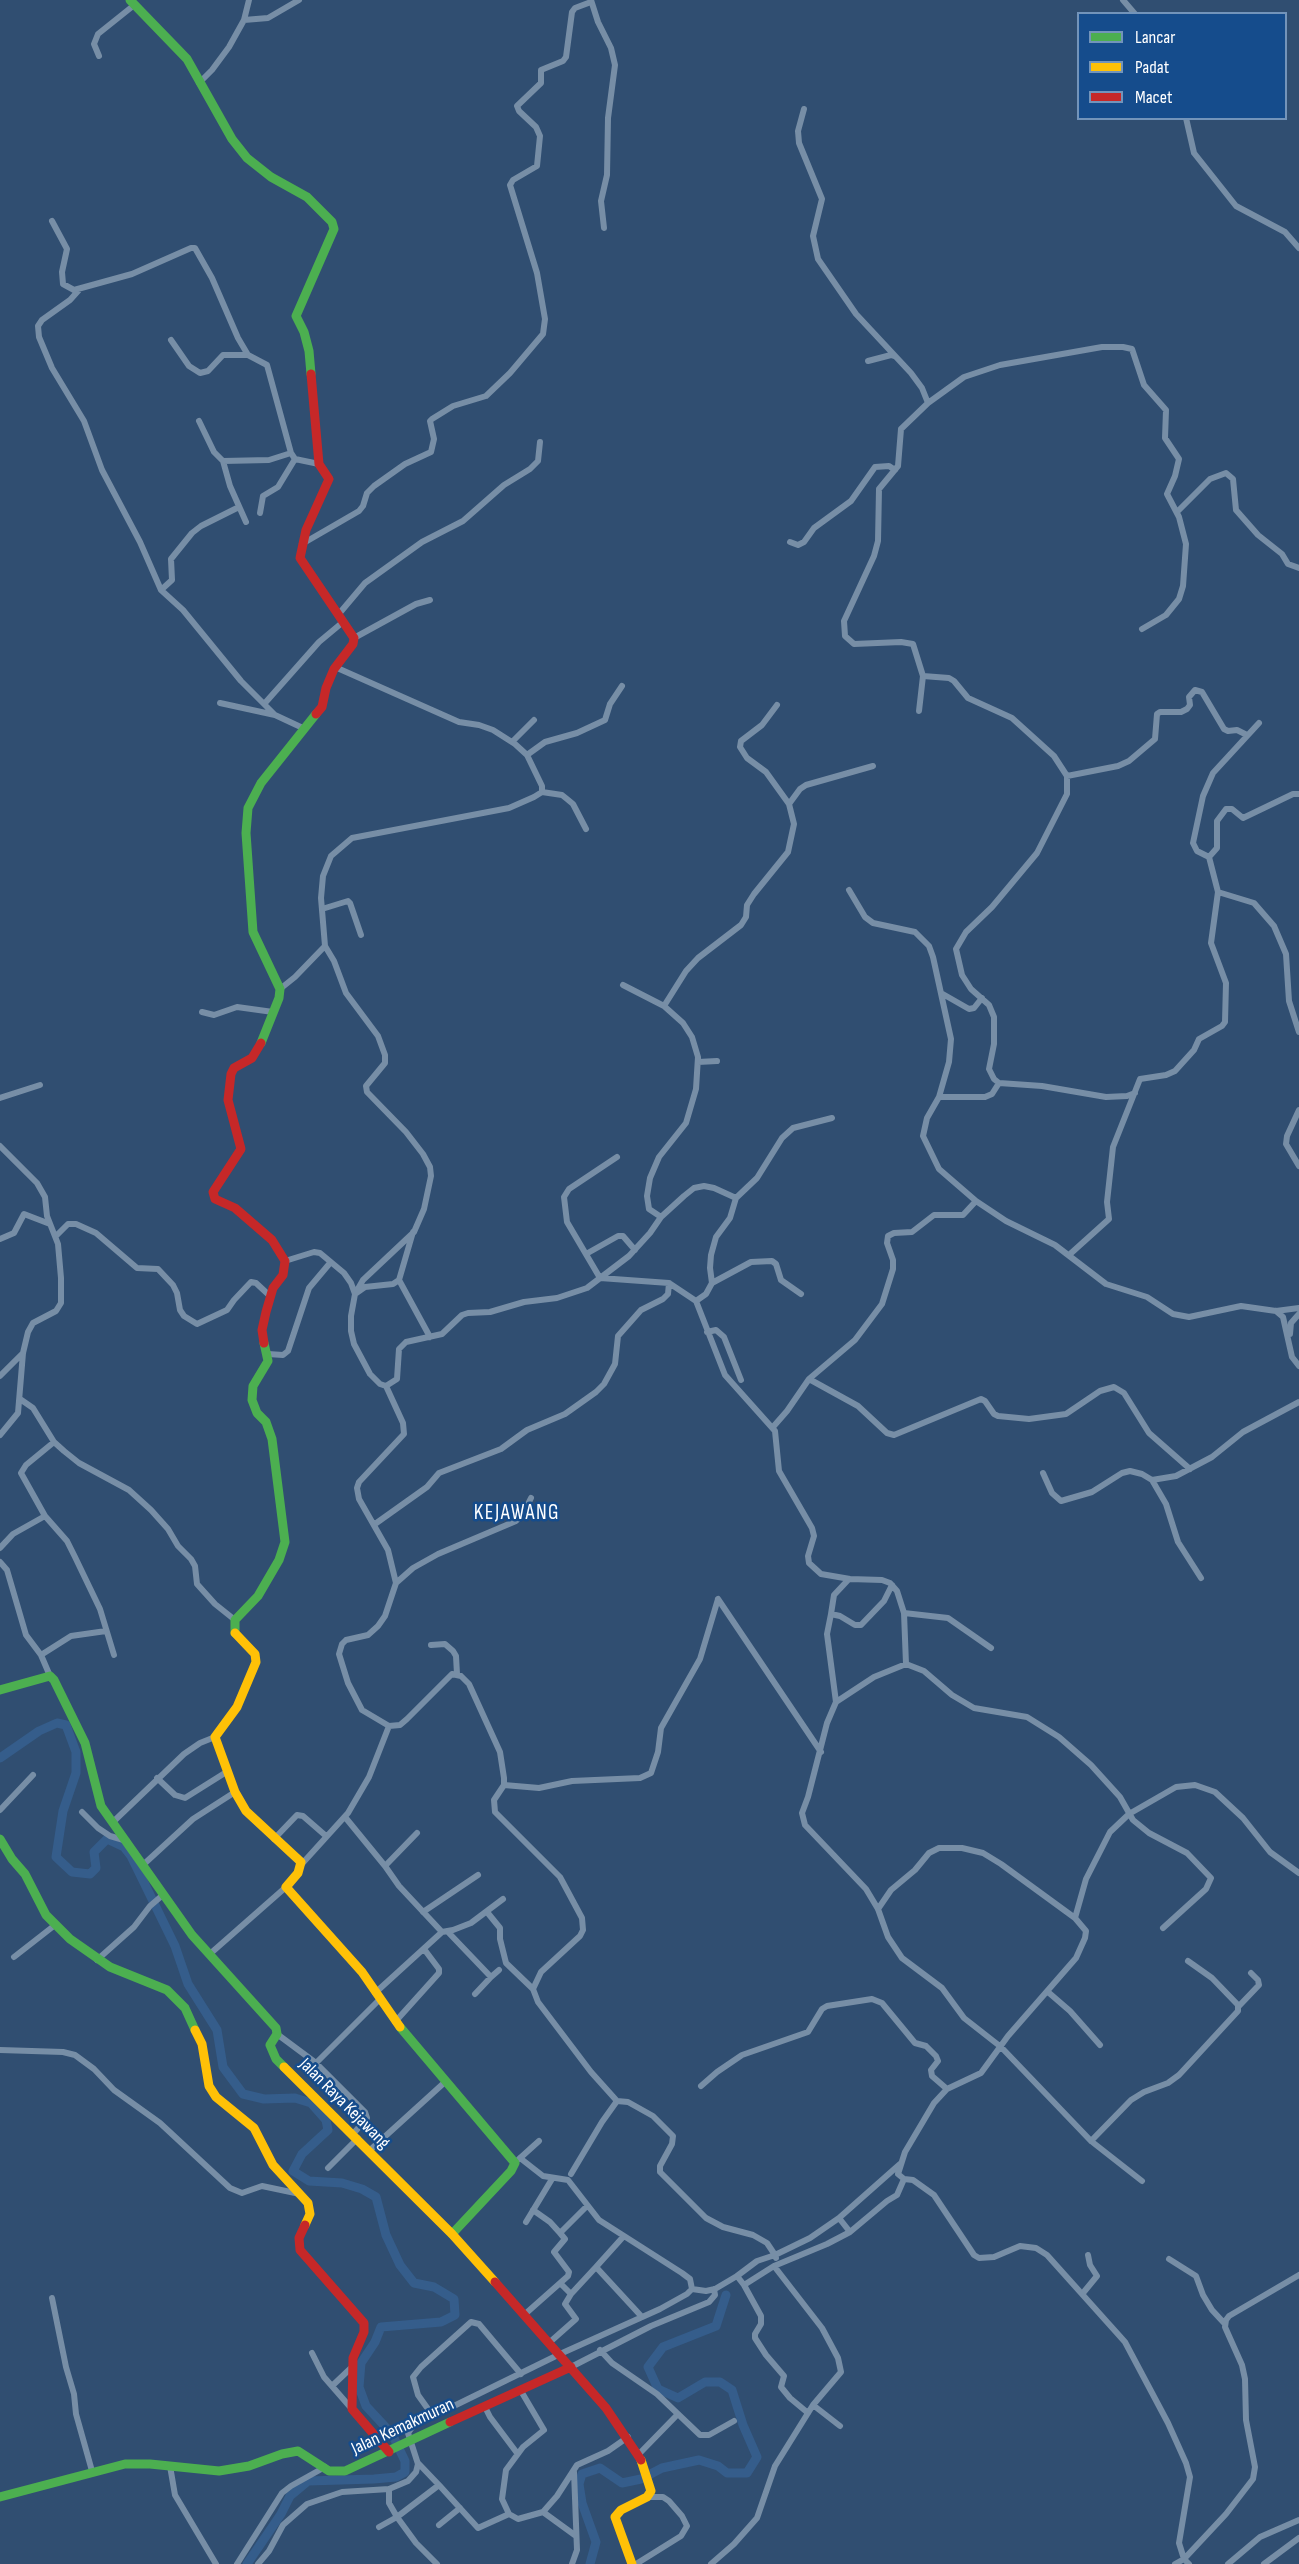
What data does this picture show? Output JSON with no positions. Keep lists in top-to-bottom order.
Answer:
{
  "streets": {
    "street": ["Jalan Raya Kejawang", "Jalan Kemakmuran"]
  },
  "crossings": [
    ["Jalan Raya Kejawang", "Jalan Kemakmuran"]
  ],
  "districts": ["KEJAWANG"],
  "legend": ["Lancar", "Padat", "Macet"]
}
